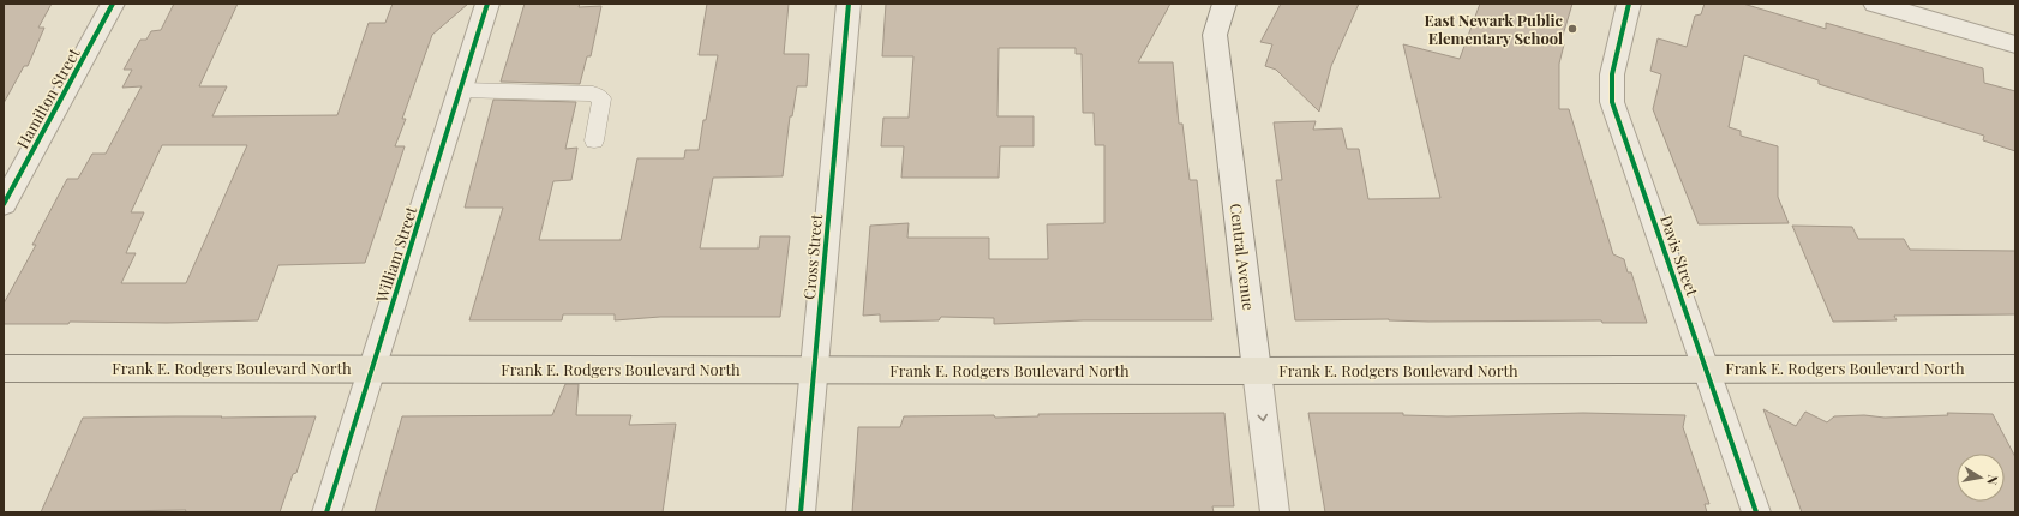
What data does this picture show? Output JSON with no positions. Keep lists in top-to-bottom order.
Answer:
{
  "streets": {
    "main road": ["Frank E. Rodgers Boulevard North"],
    "street": [
      "Hamilton Street",
      "William Street",
      "Davis Street",
      "Cross Street",
      "Central Avenue"
    ]
  },
  "crossings": [
    ["William Street", "Frank E. Rodgers Boulevard North"],
    ["Davis Street", "Frank E. Rodgers Boulevard North"],
    ["Cross Street", "Frank E. Rodgers Boulevard North"],
    ["Central Avenue", "Frank E. Rodgers Boulevard North"]
  ],
  "places": ["East Newark Public Elementary School"],
  "north": "right"
}
